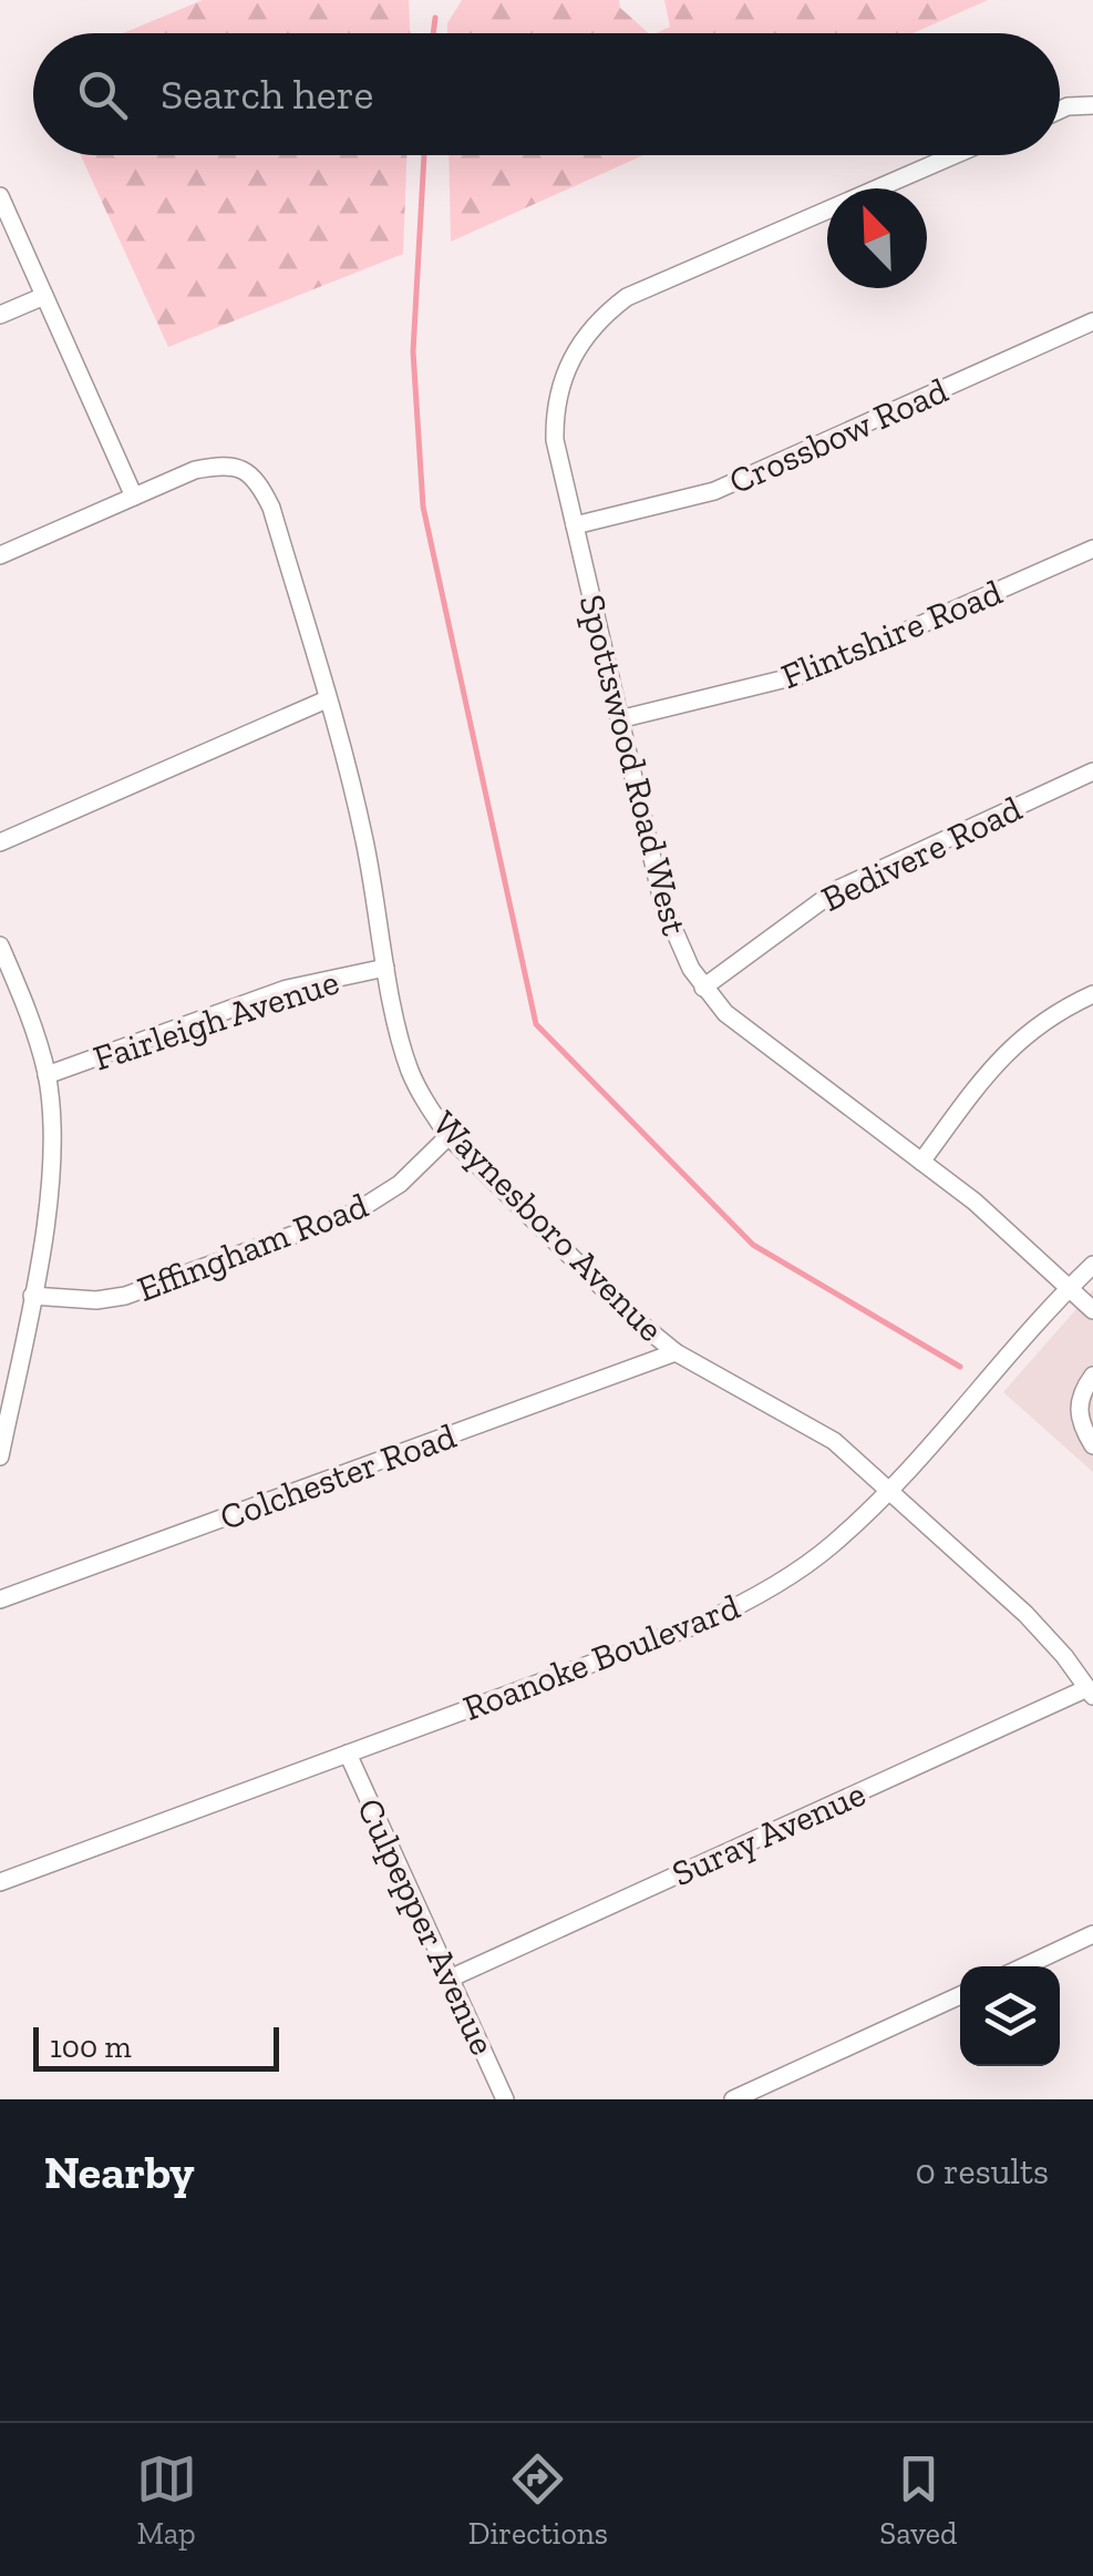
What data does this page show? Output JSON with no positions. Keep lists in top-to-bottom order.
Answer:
{
  "streets": {
    "street": [
      "Crossbow Road",
      "Flintshire Road",
      "Spottswood Road West",
      "Bedivere Road",
      "Fairleigh Avenue",
      "Waynesboro Avenue",
      "Effingham Road",
      "Colchester Road",
      "Roanoke Boulevard",
      "Suray Avenue",
      "Culpepper Avenue"
    ]
  },
  "crossings": [
    ["Crossbow Road", "Spottswood Road West"],
    ["Flintshire Road", "Spottswood Road West"],
    ["Spottswood Road West", "Bedivere Road"],
    ["Spottswood Road West", "Roanoke Boulevard"],
    ["Fairleigh Avenue", "Waynesboro Avenue"],
    ["Waynesboro Avenue", "Effingham Road"],
    ["Waynesboro Avenue", "Colchester Road"],
    ["Waynesboro Avenue", "Roanoke Boulevard"],
    ["Waynesboro Avenue", "Suray Avenue"],
    ["Roanoke Boulevard", "Culpepper Avenue"],
    ["Suray Avenue", "Culpepper Avenue"]
  ],
  "scale_bar": "100 m",
  "north": "top left",
  "page": {
    "search": "Search here",
    "scale": "100 m",
    "heading": ["Nearby", "0 results"],
    "nav": ["Map", "Directions", "Saved"]
  }
}
